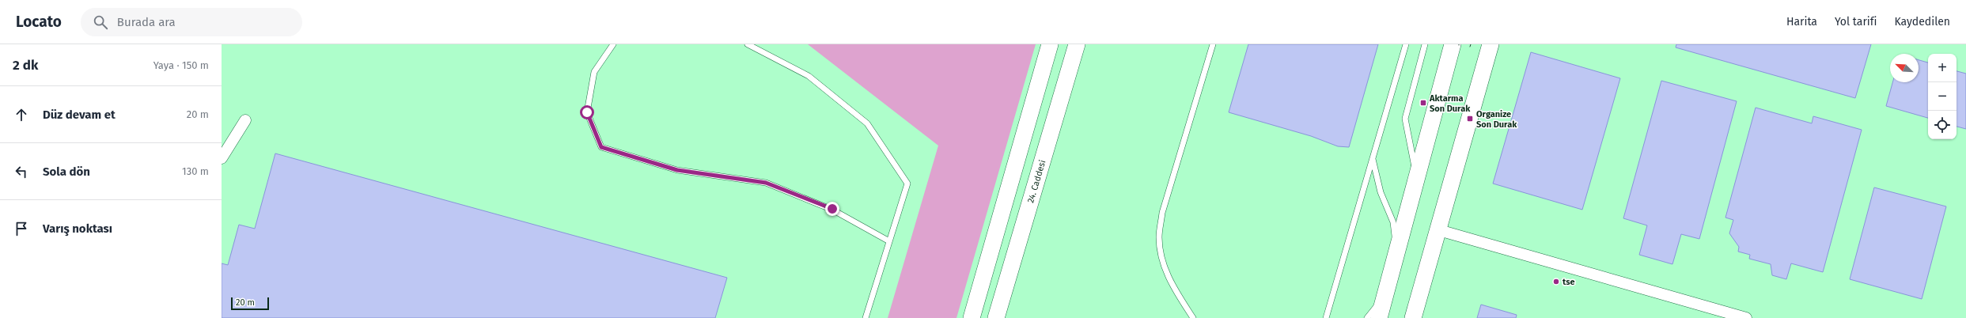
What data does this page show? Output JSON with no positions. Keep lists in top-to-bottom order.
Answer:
{
  "streets": {
    "main road": ["24. Caddesi"]
  },
  "places": {
    "transit": ["Aktarma Son Durak", "Organize Son Durak"],
    "other": ["tse"]
  },
  "scale_bar": "20 m",
  "north": "top left",
  "page": {
    "header": "Locato",
    "search": "Burada ara",
    "nav": ["Harita", "Yol tarifi", "Kaydedilen"],
    "heading": ["2 dk", "Yaya · 150 m"],
    "map_buttons": ["+", "−"],
    "list": [
      ["Düz devam et", "20 m"],
      ["Sola dön", "130 m"],
      "Varış noktası"
    ],
    "scale": "20 m"
  }
}
